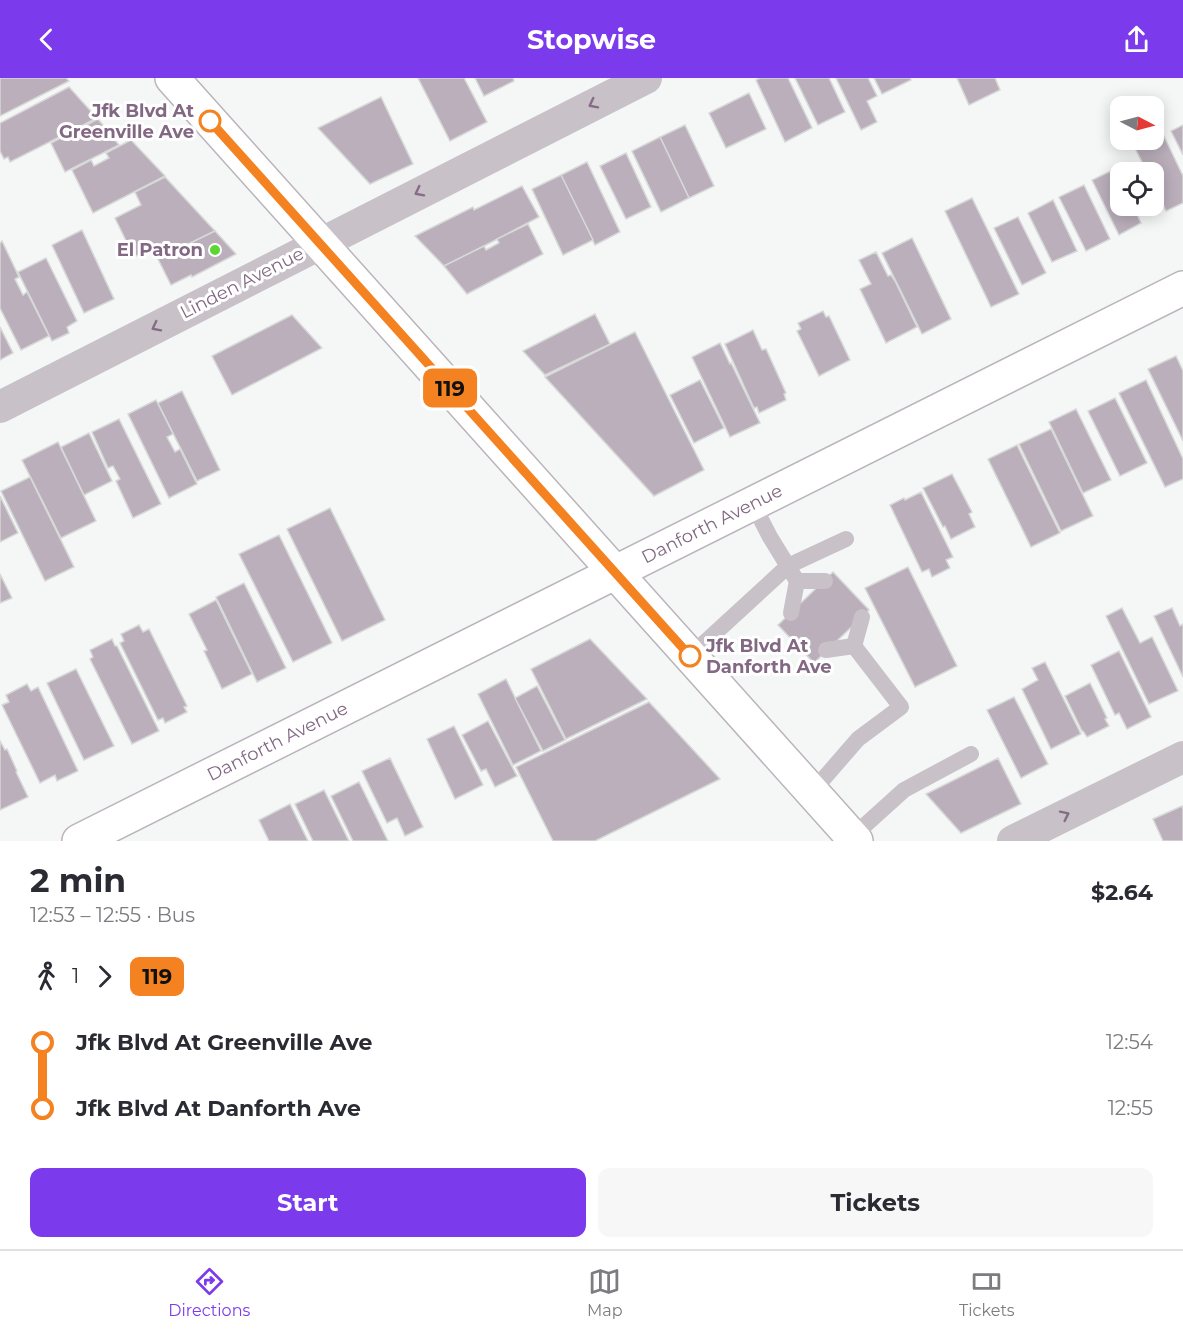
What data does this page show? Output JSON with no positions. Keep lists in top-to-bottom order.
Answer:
{
  "streets": {
    "main road": ["Danforth Avenue"],
    "street": ["Linden Avenue"]
  },
  "one_way": ["Linden Avenue"],
  "places": ["Jfk Blvd At Greenville Ave", "El Patron", "Jfk Blvd At Danforth Ave"],
  "lines": ["bus line 119"],
  "north": "right",
  "page": {
    "header": "Stopwise",
    "on_map": "119",
    "heading": ["2 min", "12:53 – 12:55 · Bus", "$2.64"],
    "legs": ["1", "119"],
    "list": [
      {
        "name": "Jfk Blvd At Greenville Ave",
        "value": "12:54"
      },
      {
        "name": "Jfk Blvd At Danforth Ave",
        "value": "12:55"
      }
    ],
    "buttons": ["Start", "Tickets"],
    "tabs": ["Directions", "Map", "Tickets"]
  }
}
